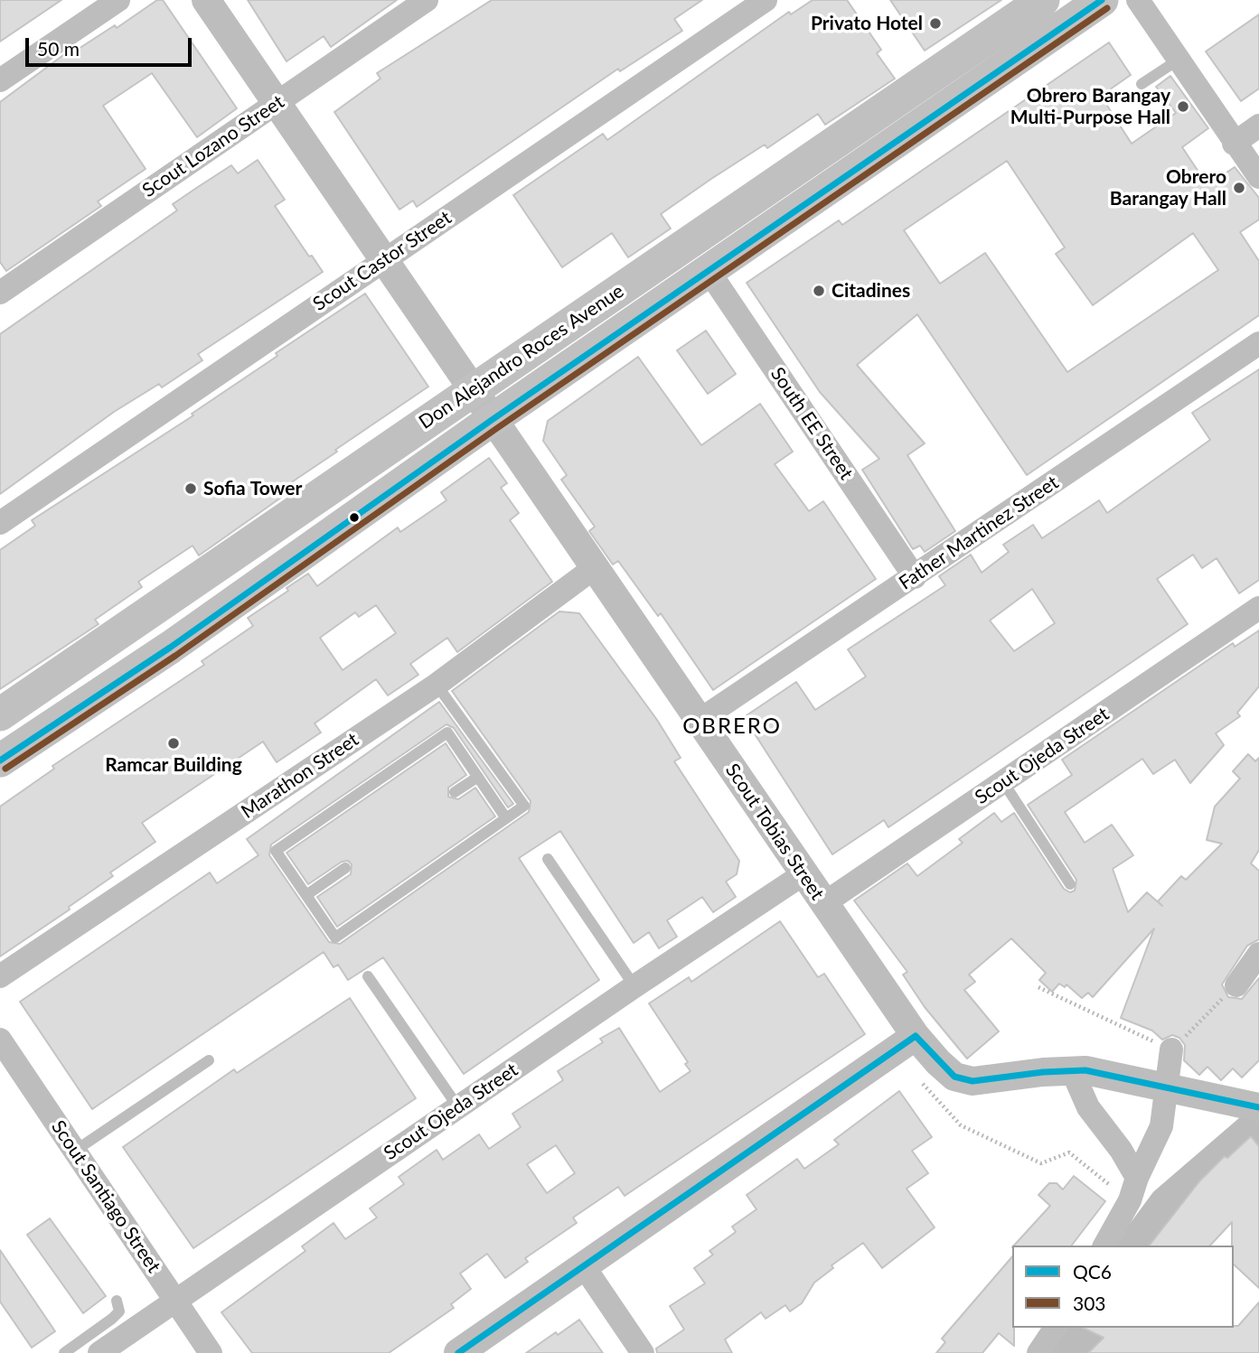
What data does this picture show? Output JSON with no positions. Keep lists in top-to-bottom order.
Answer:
{
  "streets": {
    "main road": ["Don Alejandro Roces Avenue"],
    "street": [
      "Scout Lozano Street",
      "Scout Castor Street",
      "South EE Street",
      "Father Martinez Street",
      "Scout Ojeda Street",
      "Marathon Street",
      "Scout Tobias Street",
      "Scout Santiago Street"
    ]
  },
  "crossings": [
    ["Scout Lozano Street", "Scout Tobias Street"],
    ["Scout Castor Street", "Scout Tobias Street"],
    ["Don Alejandro Roces Avenue", "South EE Street"],
    ["Don Alejandro Roces Avenue", "Scout Tobias Street"],
    ["South EE Street", "Father Martinez Street"],
    ["Father Martinez Street", "Scout Tobias Street"],
    ["Scout Ojeda Street", "Scout Tobias Street"],
    ["Scout Ojeda Street", "Scout Santiago Street"],
    ["Marathon Street", "Scout Tobias Street"]
  ],
  "districts": ["OBRERO"],
  "places": [
    "Privato Hotel",
    "Obrero Barangay Multi-Purpose Hall",
    "Obrero Barangay Hall",
    "Citadines",
    "Sofia Tower",
    "Ramcar Building"
  ],
  "lines": ["transit line QC6", "transit line 303"],
  "legend": ["QC6", "303"],
  "scale_bar": "50 m"
}
